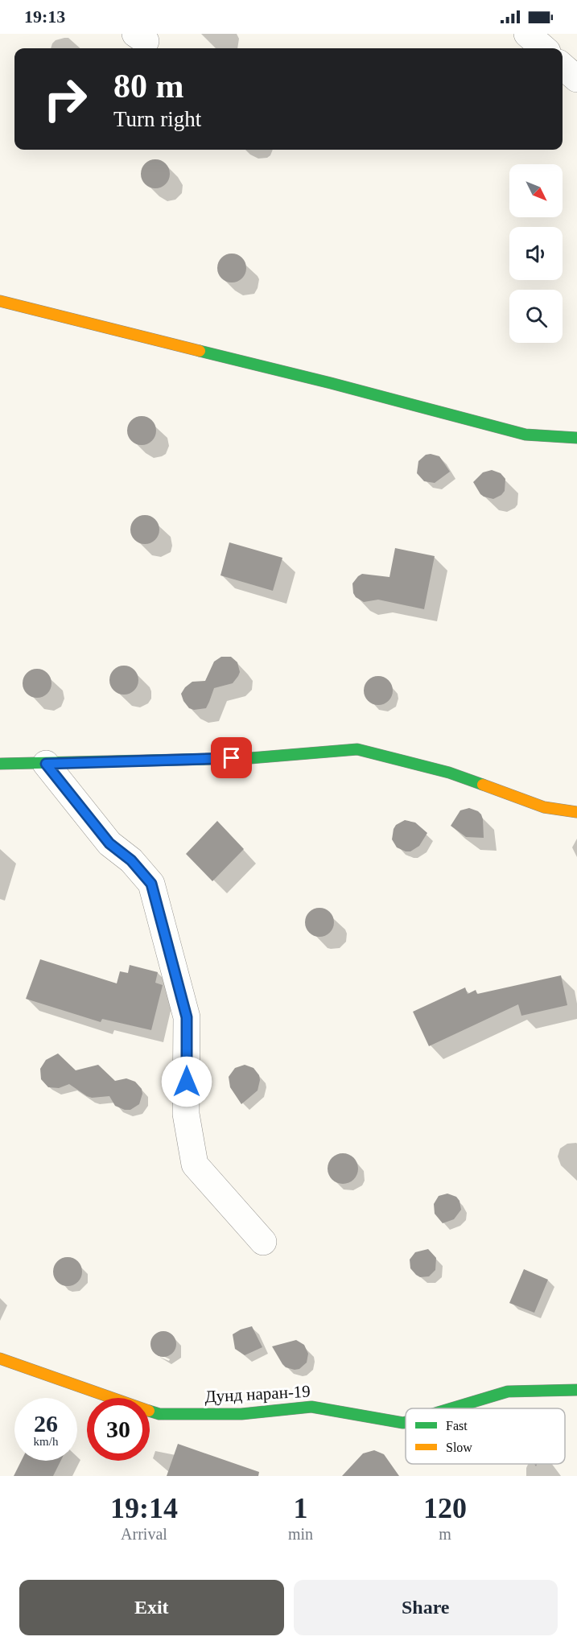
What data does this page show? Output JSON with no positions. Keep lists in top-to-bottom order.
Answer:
{
  "streets": {
    "street": ["Дунд наран-19"]
  },
  "legend": ["Fast", "Slow"],
  "north": "bottom right",
  "page": {
    "status": "19:13",
    "turn": ["80 m", "Turn right"],
    "speed": "26 km/h",
    "limit": "30",
    "eta": [
      "19:14",
      "Arrival",
      "1",
      "min",
      "120",
      "m"
    ],
    "buttons": ["Exit", "Share"]
  }
}
